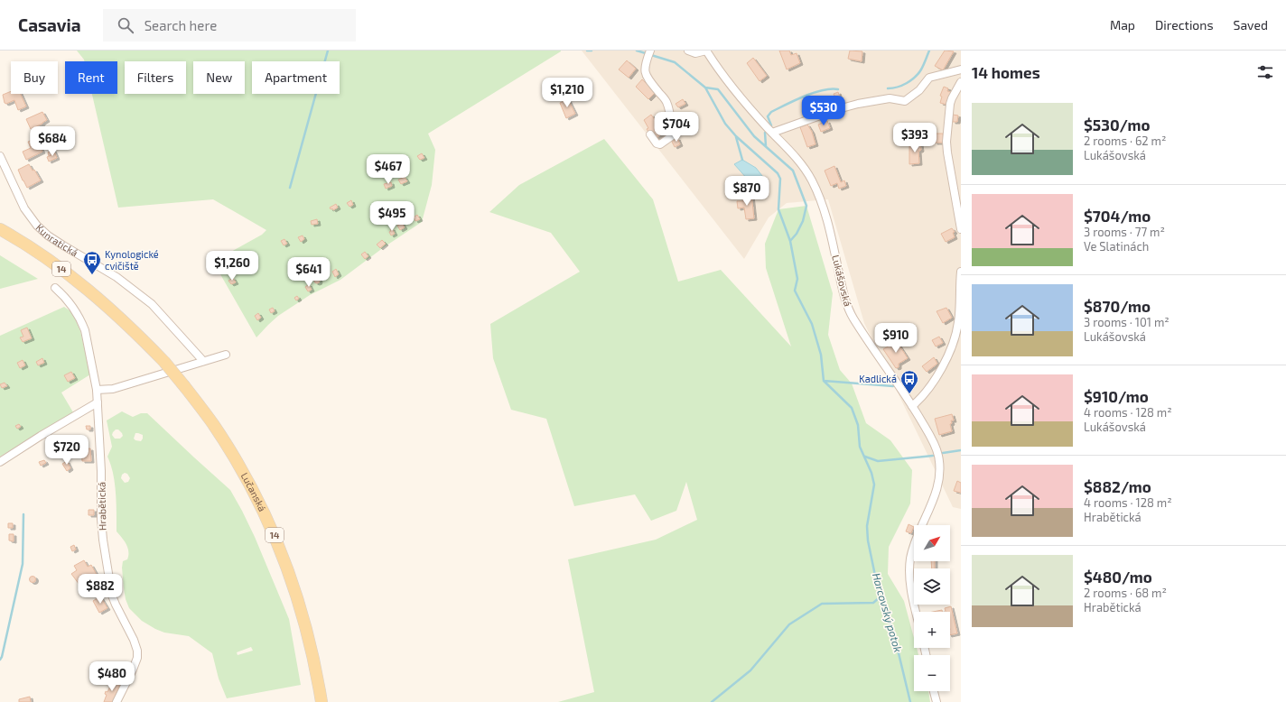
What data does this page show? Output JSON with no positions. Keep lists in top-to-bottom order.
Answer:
{
  "streets": {
    "main road": ["14", "Lučanská"],
    "street": ["Kunratická", "Lukášovská", "Hrabětická"]
  },
  "water": ["Harcovský potok"],
  "places": {
    "bus stop": ["Kynologické cvičiště", "Kadlická"]
  },
  "north": "top right",
  "page": {
    "header": "Casavia",
    "search": "Search here",
    "nav": ["Map", "Directions", "Saved"],
    "heading": "14 homes",
    "chip": [
      "Buy",
      "Rent",
      "Filters",
      "New",
      "Apartment"
    ],
    "price": [
      "$1,210",
      "$530",
      "$704",
      "$393",
      "$684",
      "$467",
      "$870",
      "$495",
      "$1,260",
      "$641",
      "$910",
      "$720",
      "$882",
      "$480"
    ],
    "list": [
      {
        "name": "$530/mo",
        "note": "2 rooms · 62 m² · Lukášovská"
      },
      {
        "name": "$704/mo",
        "note": "3 rooms · 77 m² · Ve Slatinách"
      },
      {
        "name": "$870/mo",
        "note": "3 rooms · 101 m² · Lukášovská"
      },
      {
        "name": "$910/mo",
        "note": "4 rooms · 128 m² · Lukášovská"
      },
      {
        "name": "$882/mo",
        "note": "4 rooms · 128 m² · Hrabětická"
      },
      {
        "name": "$480/mo",
        "note": "2 rooms · 68 m² · Hrabětická"
      }
    ],
    "map_buttons": ["+", "−"]
  }
}
